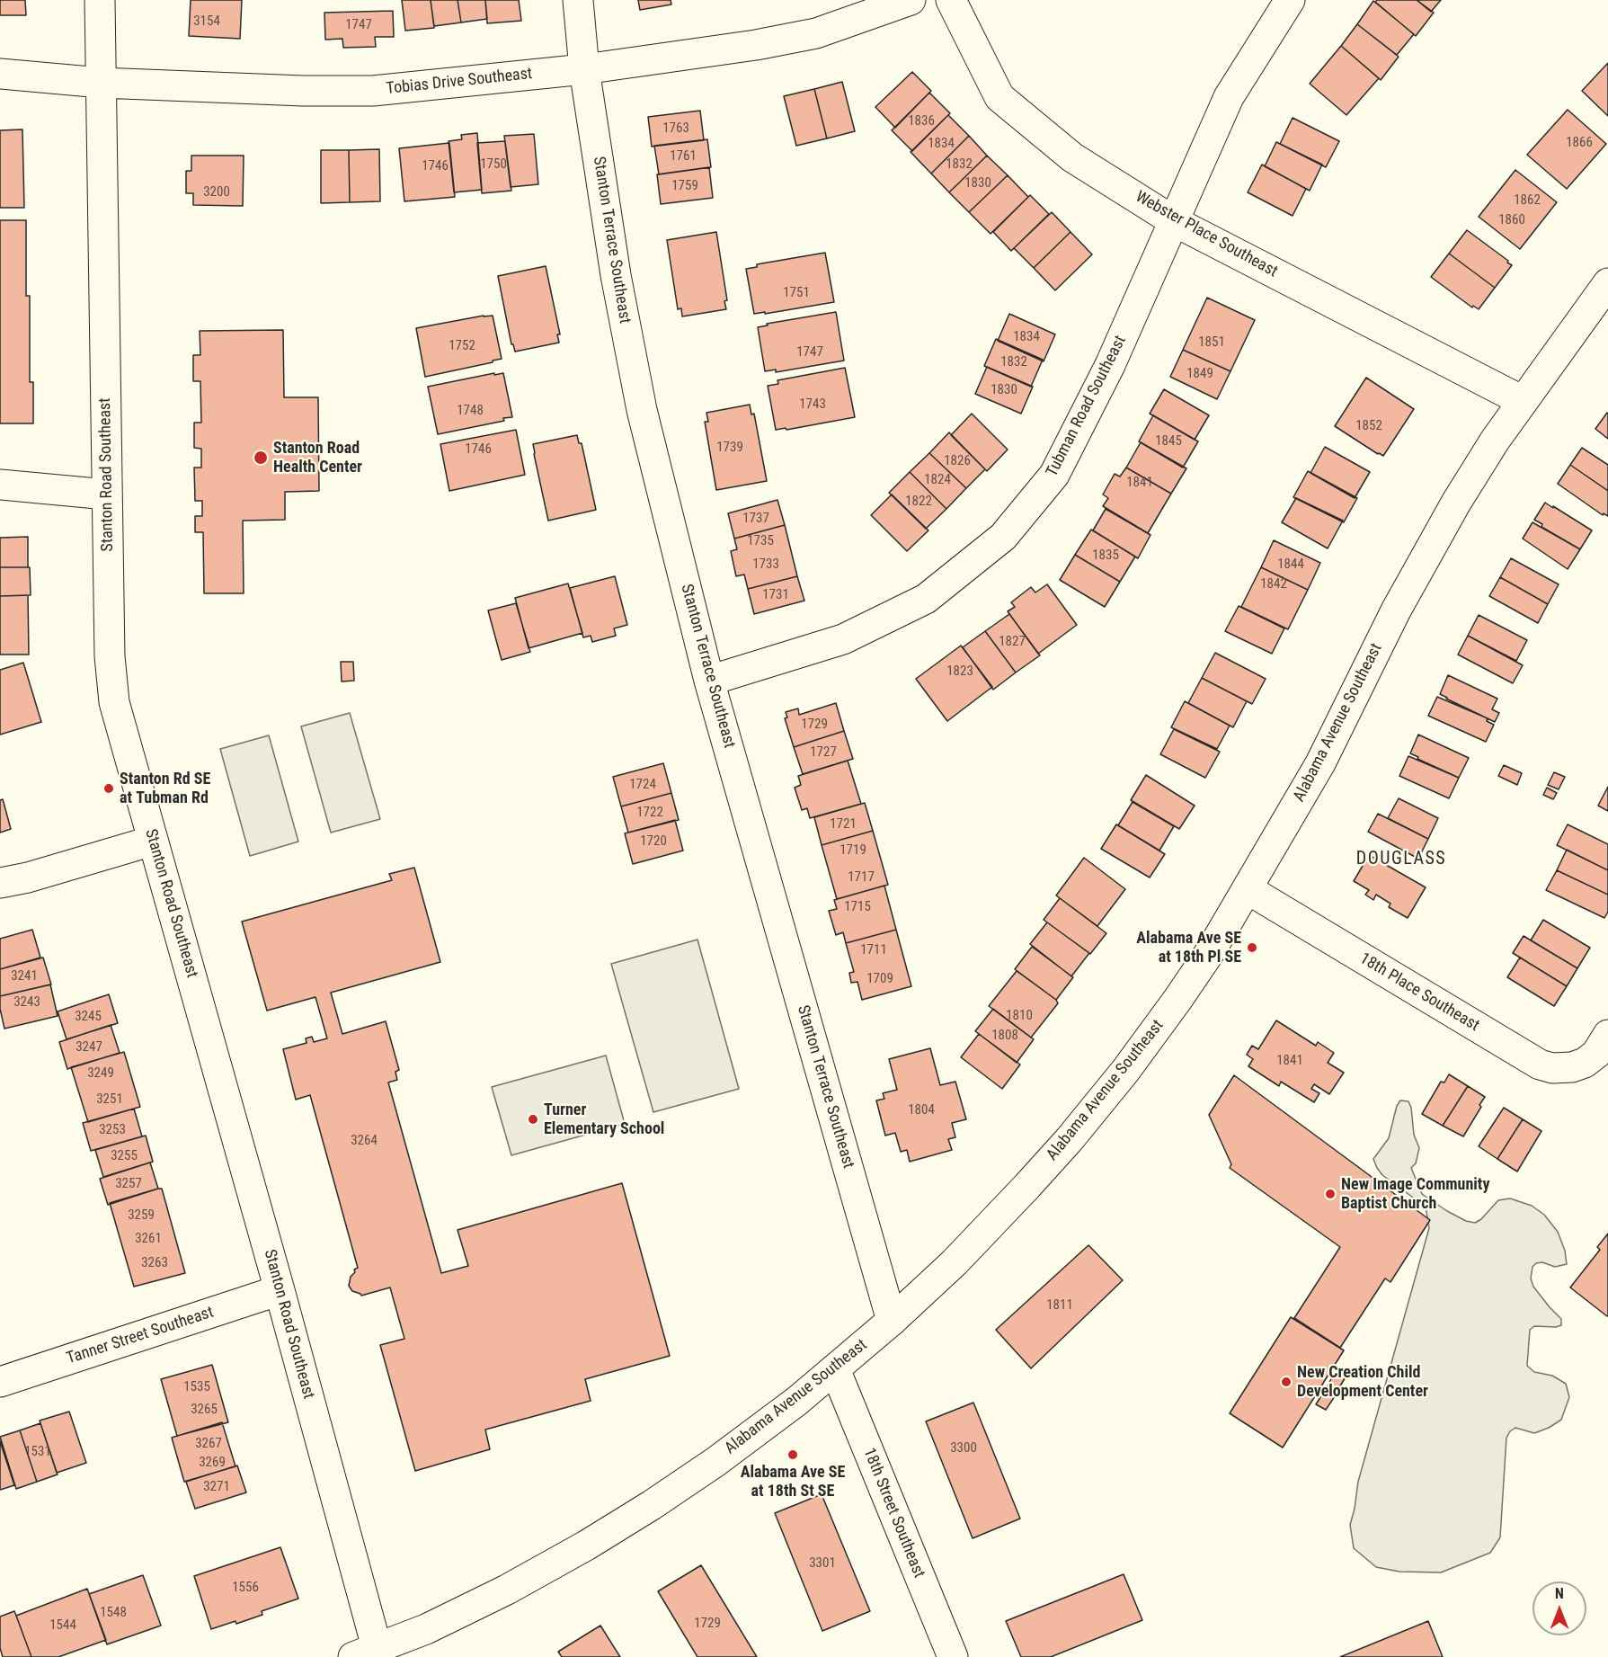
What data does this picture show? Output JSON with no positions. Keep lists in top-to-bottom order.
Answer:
{
  "streets": {
    "street": [
      "Tobias Drive Southeast",
      "Webster Place Southeast",
      "Stanton Terrace Southeast",
      "Tubman Road Southeast",
      "Stanton Road Southeast",
      "Alabama Avenue Southeast",
      "18th Place Southeast",
      "Tanner Street Southeast",
      "18th Street Southeast"
    ]
  },
  "crossings": [
    ["Tobias Drive Southeast", "Stanton Terrace Southeast"],
    ["Tobias Drive Southeast", "Stanton Road Southeast"],
    ["Webster Place Southeast", "Tubman Road Southeast"],
    ["Webster Place Southeast", "Alabama Avenue Southeast"],
    ["Stanton Terrace Southeast", "Tubman Road Southeast"],
    ["Stanton Terrace Southeast", "Alabama Avenue Southeast"],
    ["Stanton Road Southeast", "Alabama Avenue Southeast"],
    ["Stanton Road Southeast", "Tanner Street Southeast"],
    ["Alabama Avenue Southeast", "18th Place Southeast"],
    ["Alabama Avenue Southeast", "18th Street Southeast"]
  ],
  "districts": ["DOUGLASS"],
  "places": [
    "Stanton Road Health Center",
    "Stanton Rd SE at Tubman Rd",
    "Alabama Ave SE at 18th Pl SE",
    "Turner Elementary School",
    "New Image Community Baptist Church",
    "New Creation Child Development Center",
    "Alabama Ave SE at 18th St SE"
  ],
  "house_numbers": [
    "3154",
    "1747",
    "1836",
    "1763",
    "1866",
    "1834",
    "1761",
    "1750",
    "1832",
    "1746",
    "1830",
    "1759",
    "3200",
    "1862",
    "1860",
    "1751",
    "1834",
    "1851",
    "1752",
    "1747",
    "1832",
    "1849",
    "1830",
    "1743",
    "1748",
    "1852",
    "1845",
    "1739",
    "1746",
    "1826",
    "1824",
    "1841",
    "1822",
    "1737",
    "1735",
    "1835",
    "1733",
    "1844",
    "1842",
    "1731",
    "1827",
    "1823",
    "1729",
    "1727",
    "1724",
    "1722",
    "1721",
    "1720",
    "1719",
    "1717",
    "1715",
    "1711",
    "3241",
    "1709",
    "3243",
    "1810",
    "3245",
    "1808",
    "3247",
    "1841",
    "3249",
    "3251",
    "1804",
    "3253",
    "3264",
    "3255",
    "3257",
    "3259",
    "3261",
    "3263",
    "1811",
    "1535",
    "3265",
    "3267",
    "3300",
    "1531",
    "3269",
    "3271",
    "3301",
    "1556",
    "1548",
    "1729",
    "1544"
  ],
  "north": "top"
}
